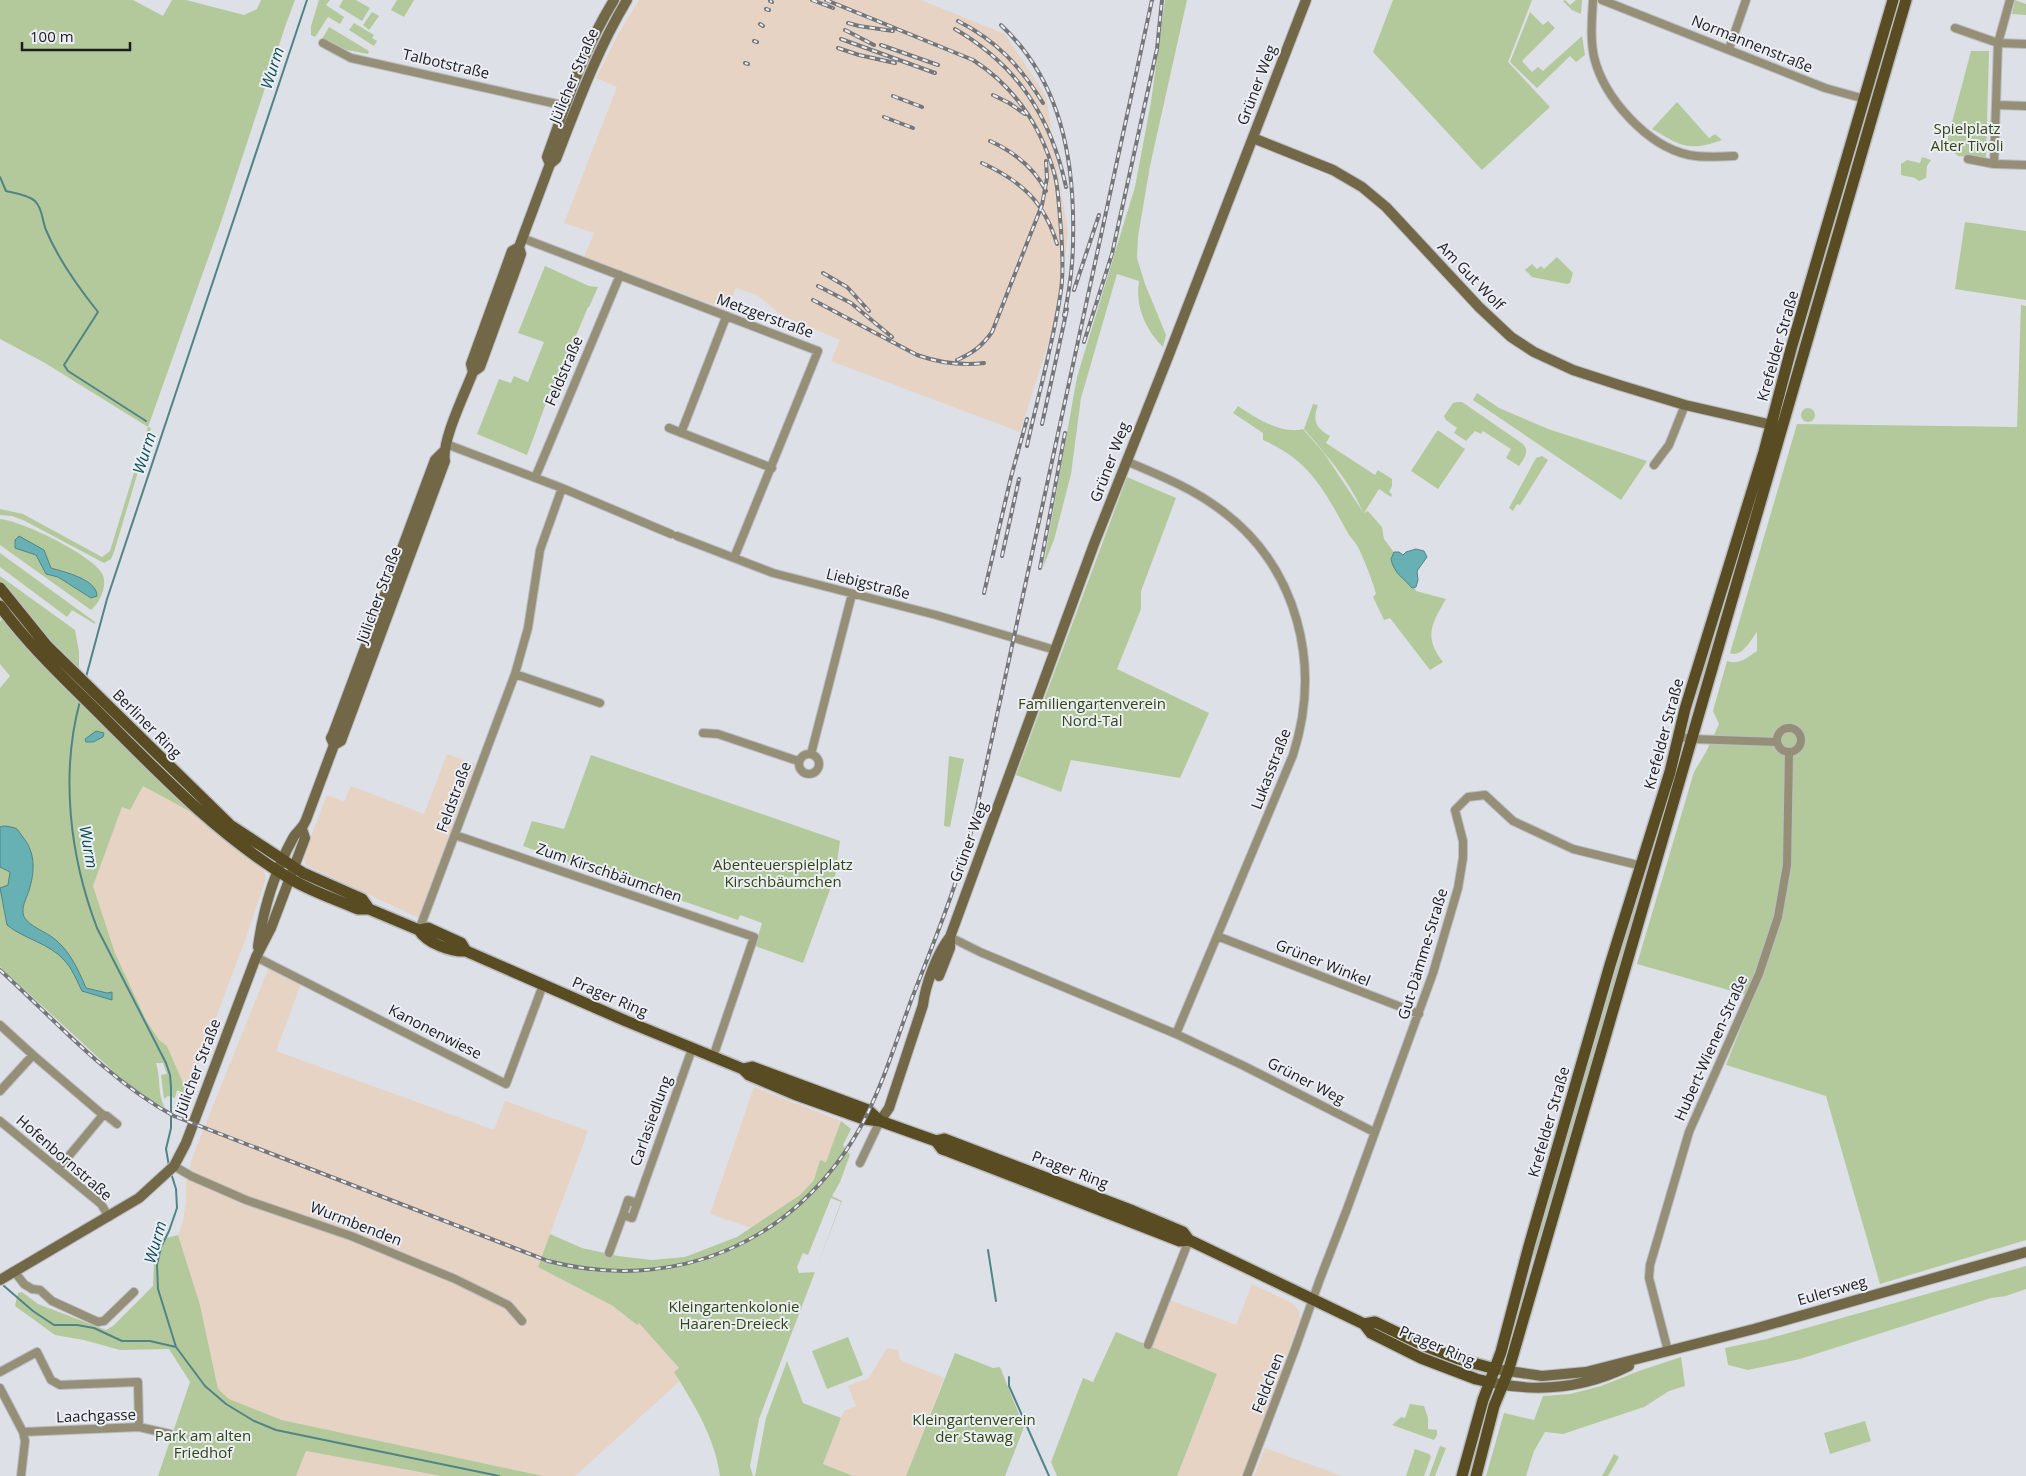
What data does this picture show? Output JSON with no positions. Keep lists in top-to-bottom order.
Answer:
{
  "streets": {
    "main road": [
      "Jülicher Straße",
      "Grüner Weg",
      "Am Gut Wolf",
      "Krefelder Straße",
      "Berliner Ring",
      "Prager Ring",
      "Eulersweg"
    ],
    "street": [
      "Normannenstraße",
      "Talbotstraße",
      "Metzgerstraße",
      "Feldstraße",
      "Liebigstraße",
      "Lukasstraße",
      "Zum Kirschbäumchen",
      "Gut-Dämme-Straße",
      "Grüner Winkel",
      "Kanonenwiese",
      "Hubert-Wienen-Straße",
      "Carlasiedlung",
      "Hofenbornstraße",
      "Wurmbenden",
      "Feldchen",
      "Laachgasse"
    ]
  },
  "crossings": [
    ["Normannenstraße", "Krefelder Straße"],
    ["Talbotstraße", "Jülicher Straße"],
    ["Jülicher Straße", "Metzgerstraße"],
    ["Jülicher Straße", "Liebigstraße"],
    ["Jülicher Straße", "Berliner Ring"],
    ["Jülicher Straße", "Prager Ring"],
    ["Jülicher Straße", "Kanonenwiese"],
    ["Jülicher Straße", "Hofenbornstraße"],
    ["Jülicher Straße", "Wurmbenden"],
    ["Grüner Weg", "Am Gut Wolf"],
    ["Grüner Weg", "Liebigstraße"],
    ["Grüner Weg", "Lukasstraße"],
    ["Grüner Weg", "Gut-Dämme-Straße"],
    ["Grüner Weg", "Prager Ring"],
    ["Am Gut Wolf", "Krefelder Straße"],
    ["Metzgerstraße", "Feldstraße"],
    ["Metzgerstraße", "Liebigstraße"],
    ["Krefelder Straße", "Gut-Dämme-Straße"],
    ["Krefelder Straße", "Prager Ring"],
    ["Krefelder Straße", "Eulersweg"],
    ["Feldstraße", "Liebigstraße"],
    ["Feldstraße", "Zum Kirschbäumchen"],
    ["Feldstraße", "Prager Ring"],
    ["Berliner Ring", "Prager Ring"],
    ["Lukasstraße", "Grüner Winkel"],
    ["Zum Kirschbäumchen", "Prager Ring"],
    ["Gut-Dämme-Straße", "Grüner Winkel"],
    ["Gut-Dämme-Straße", "Prager Ring"],
    ["Gut-Dämme-Straße", "Feldchen"],
    ["Prager Ring", "Kanonenwiese"],
    ["Prager Ring", "Carlasiedlung"],
    ["Prager Ring", "Eulersweg"],
    ["Prager Ring", "Feldchen"],
    ["Hubert-Wienen-Straße", "Eulersweg"]
  ],
  "water": ["Wurm"],
  "parks": [
    "Spielplatz Alter Tivoli",
    "Familiengartenverein Nord-Tal",
    "Abenteuerspielplatz Kirschbäumchen",
    "Kleingartenkolonie Haaren-Dreieck",
    "Kleingartenverein der Stawag",
    "Park am alten Friedhof"
  ],
  "scale_bar": "100 m"
}
